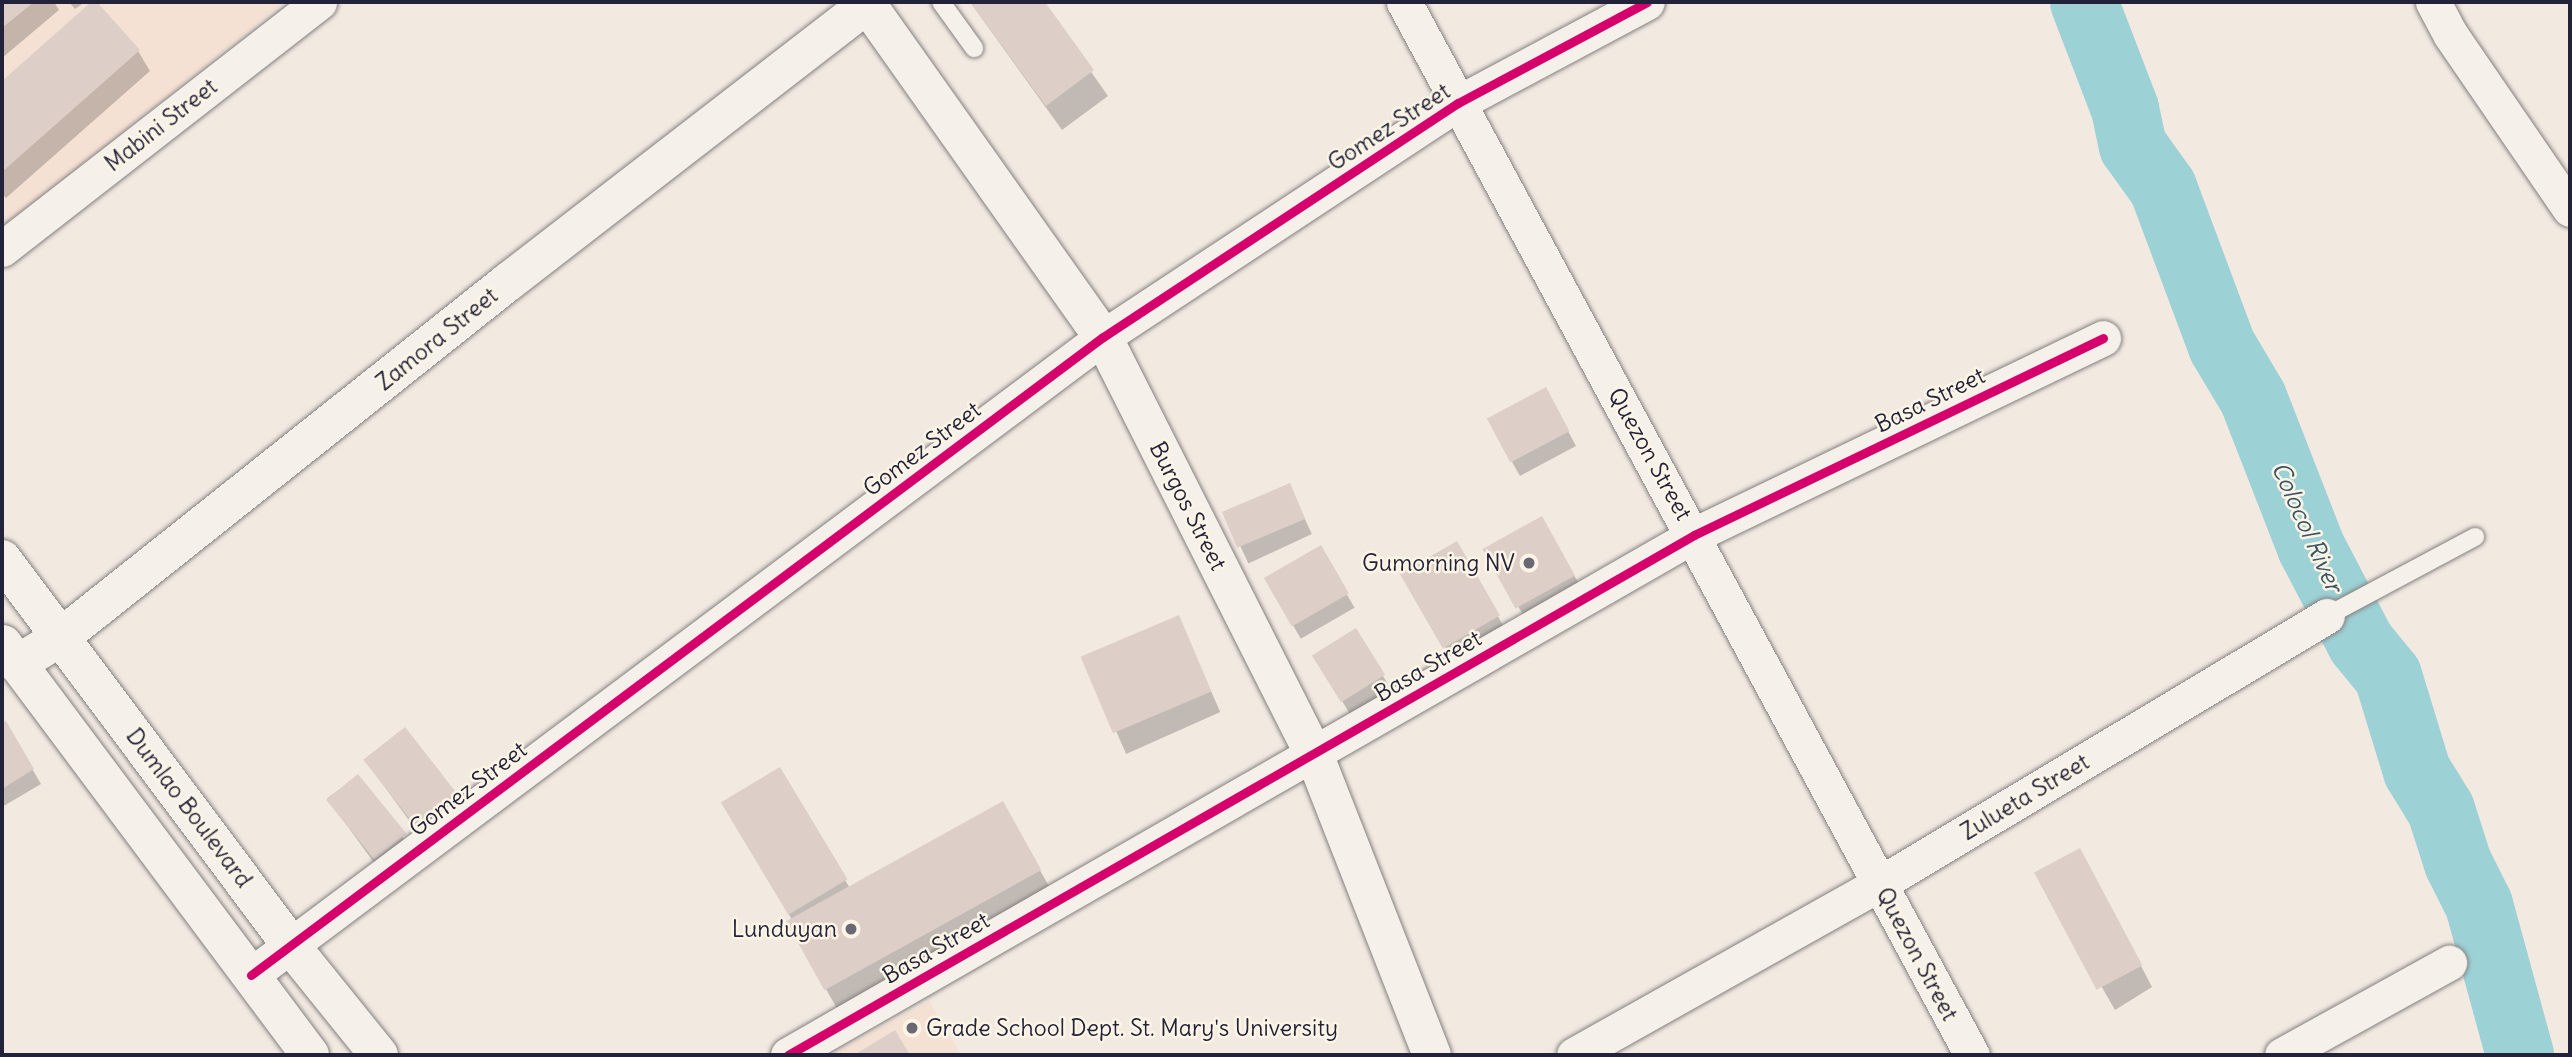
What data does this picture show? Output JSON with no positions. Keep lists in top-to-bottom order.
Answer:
{
  "streets": {
    "street": [
      "Mabini Street",
      "Gomez Street",
      "Zamora Street",
      "Basa Street",
      "Quezon Street",
      "Burgos Street",
      "Zulueta Street",
      "Dumlao Boulevard"
    ]
  },
  "crossings": [
    ["Gomez Street", "Quezon Street"],
    ["Gomez Street", "Burgos Street"],
    ["Gomez Street", "Dumlao Boulevard"],
    ["Zamora Street", "Burgos Street"],
    ["Zamora Street", "Dumlao Boulevard"],
    ["Basa Street", "Quezon Street"],
    ["Basa Street", "Burgos Street"],
    ["Quezon Street", "Zulueta Street"]
  ],
  "water": ["Colocol River"],
  "places": ["Gumorning NV", "Lunduyan", "Grade School Dept. St. Mary's University"]
}
